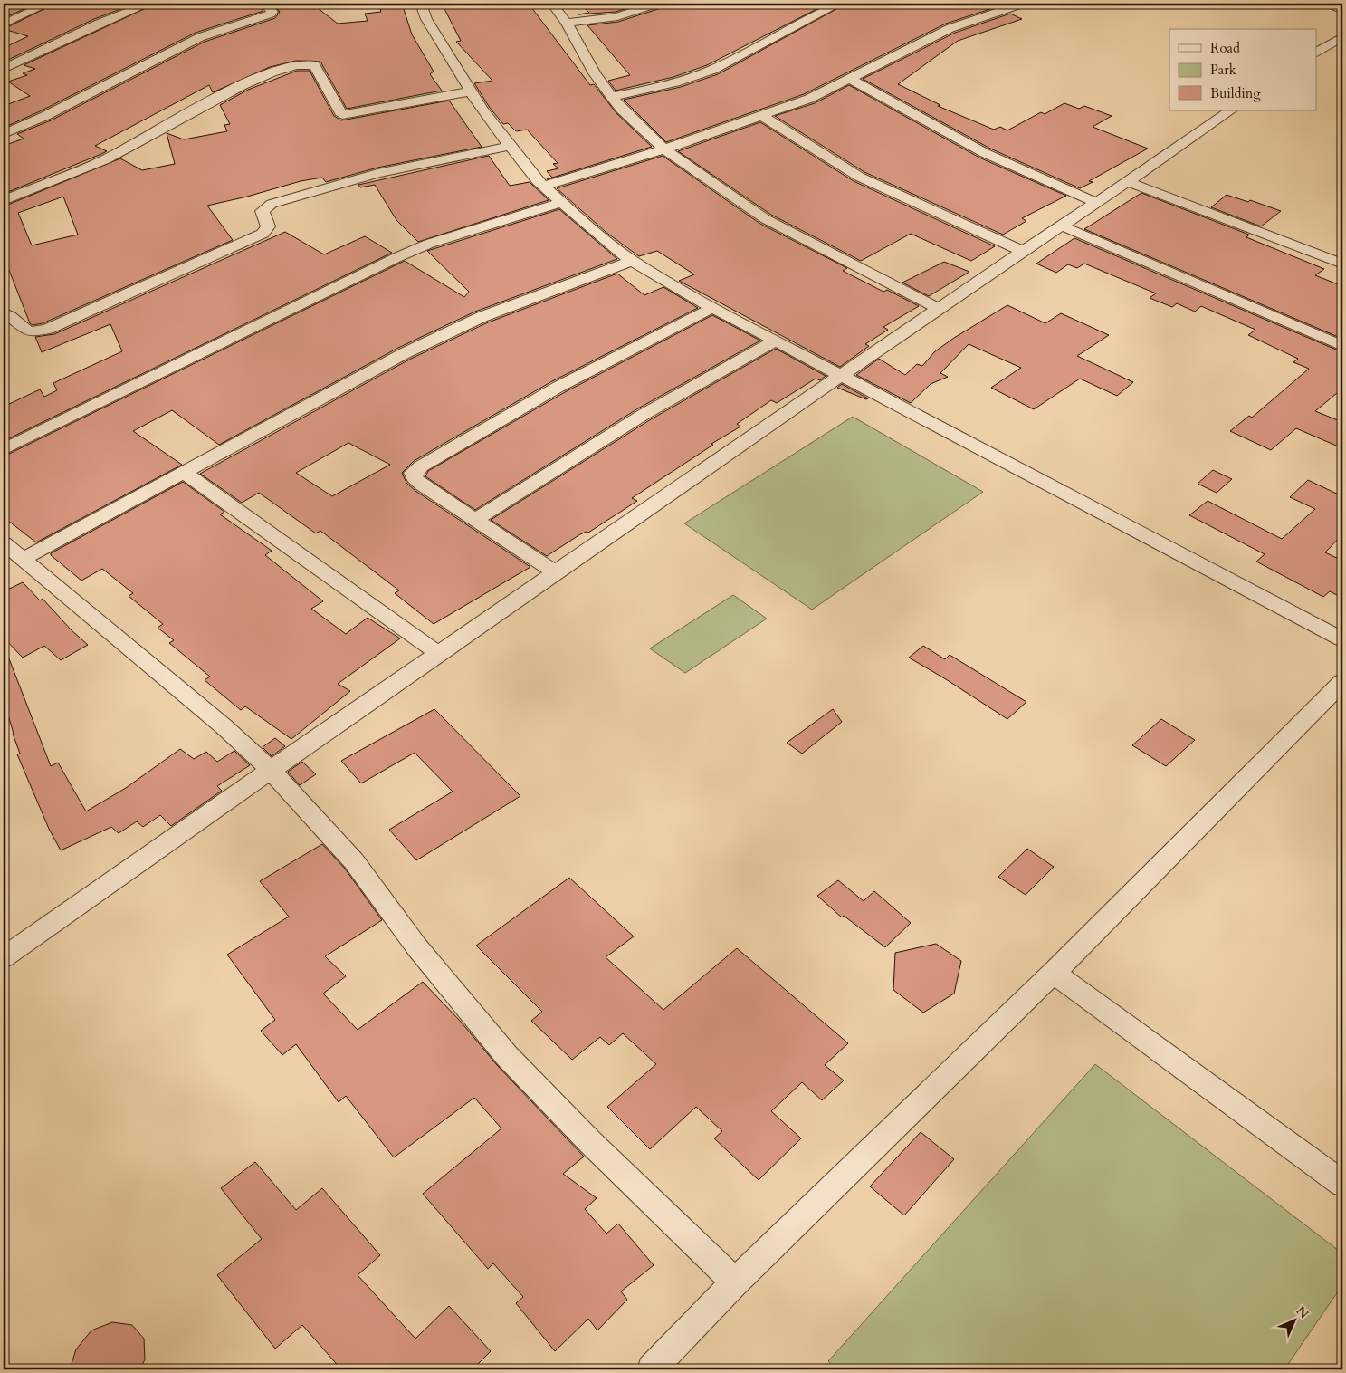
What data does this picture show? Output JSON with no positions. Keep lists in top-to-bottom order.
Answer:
{
  "legend": ["Road", "Park", "Building"],
  "north": "top right"
}
